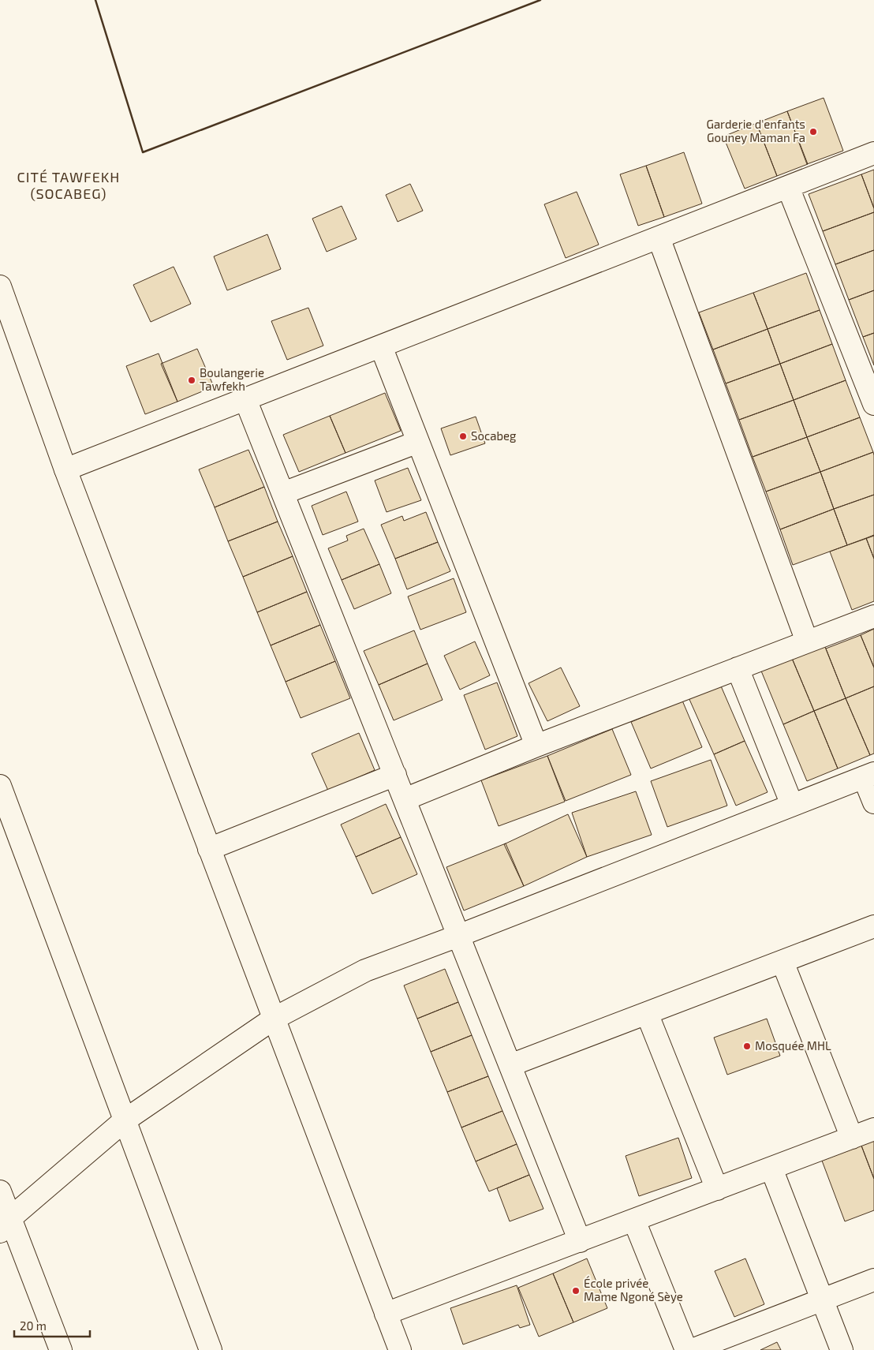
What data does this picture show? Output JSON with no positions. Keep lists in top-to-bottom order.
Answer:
{
  "districts": ["CITÉ TAWFEKH (SOCABEG)"],
  "places": [
    "Garderie d'enfants Gouney Maman Fa",
    "Boulangerie Tawfekh",
    "Socabeg",
    "Mosquée MHL",
    "École privée Mame Ngoné Sèye"
  ],
  "scale_bar": "20 m"
}
